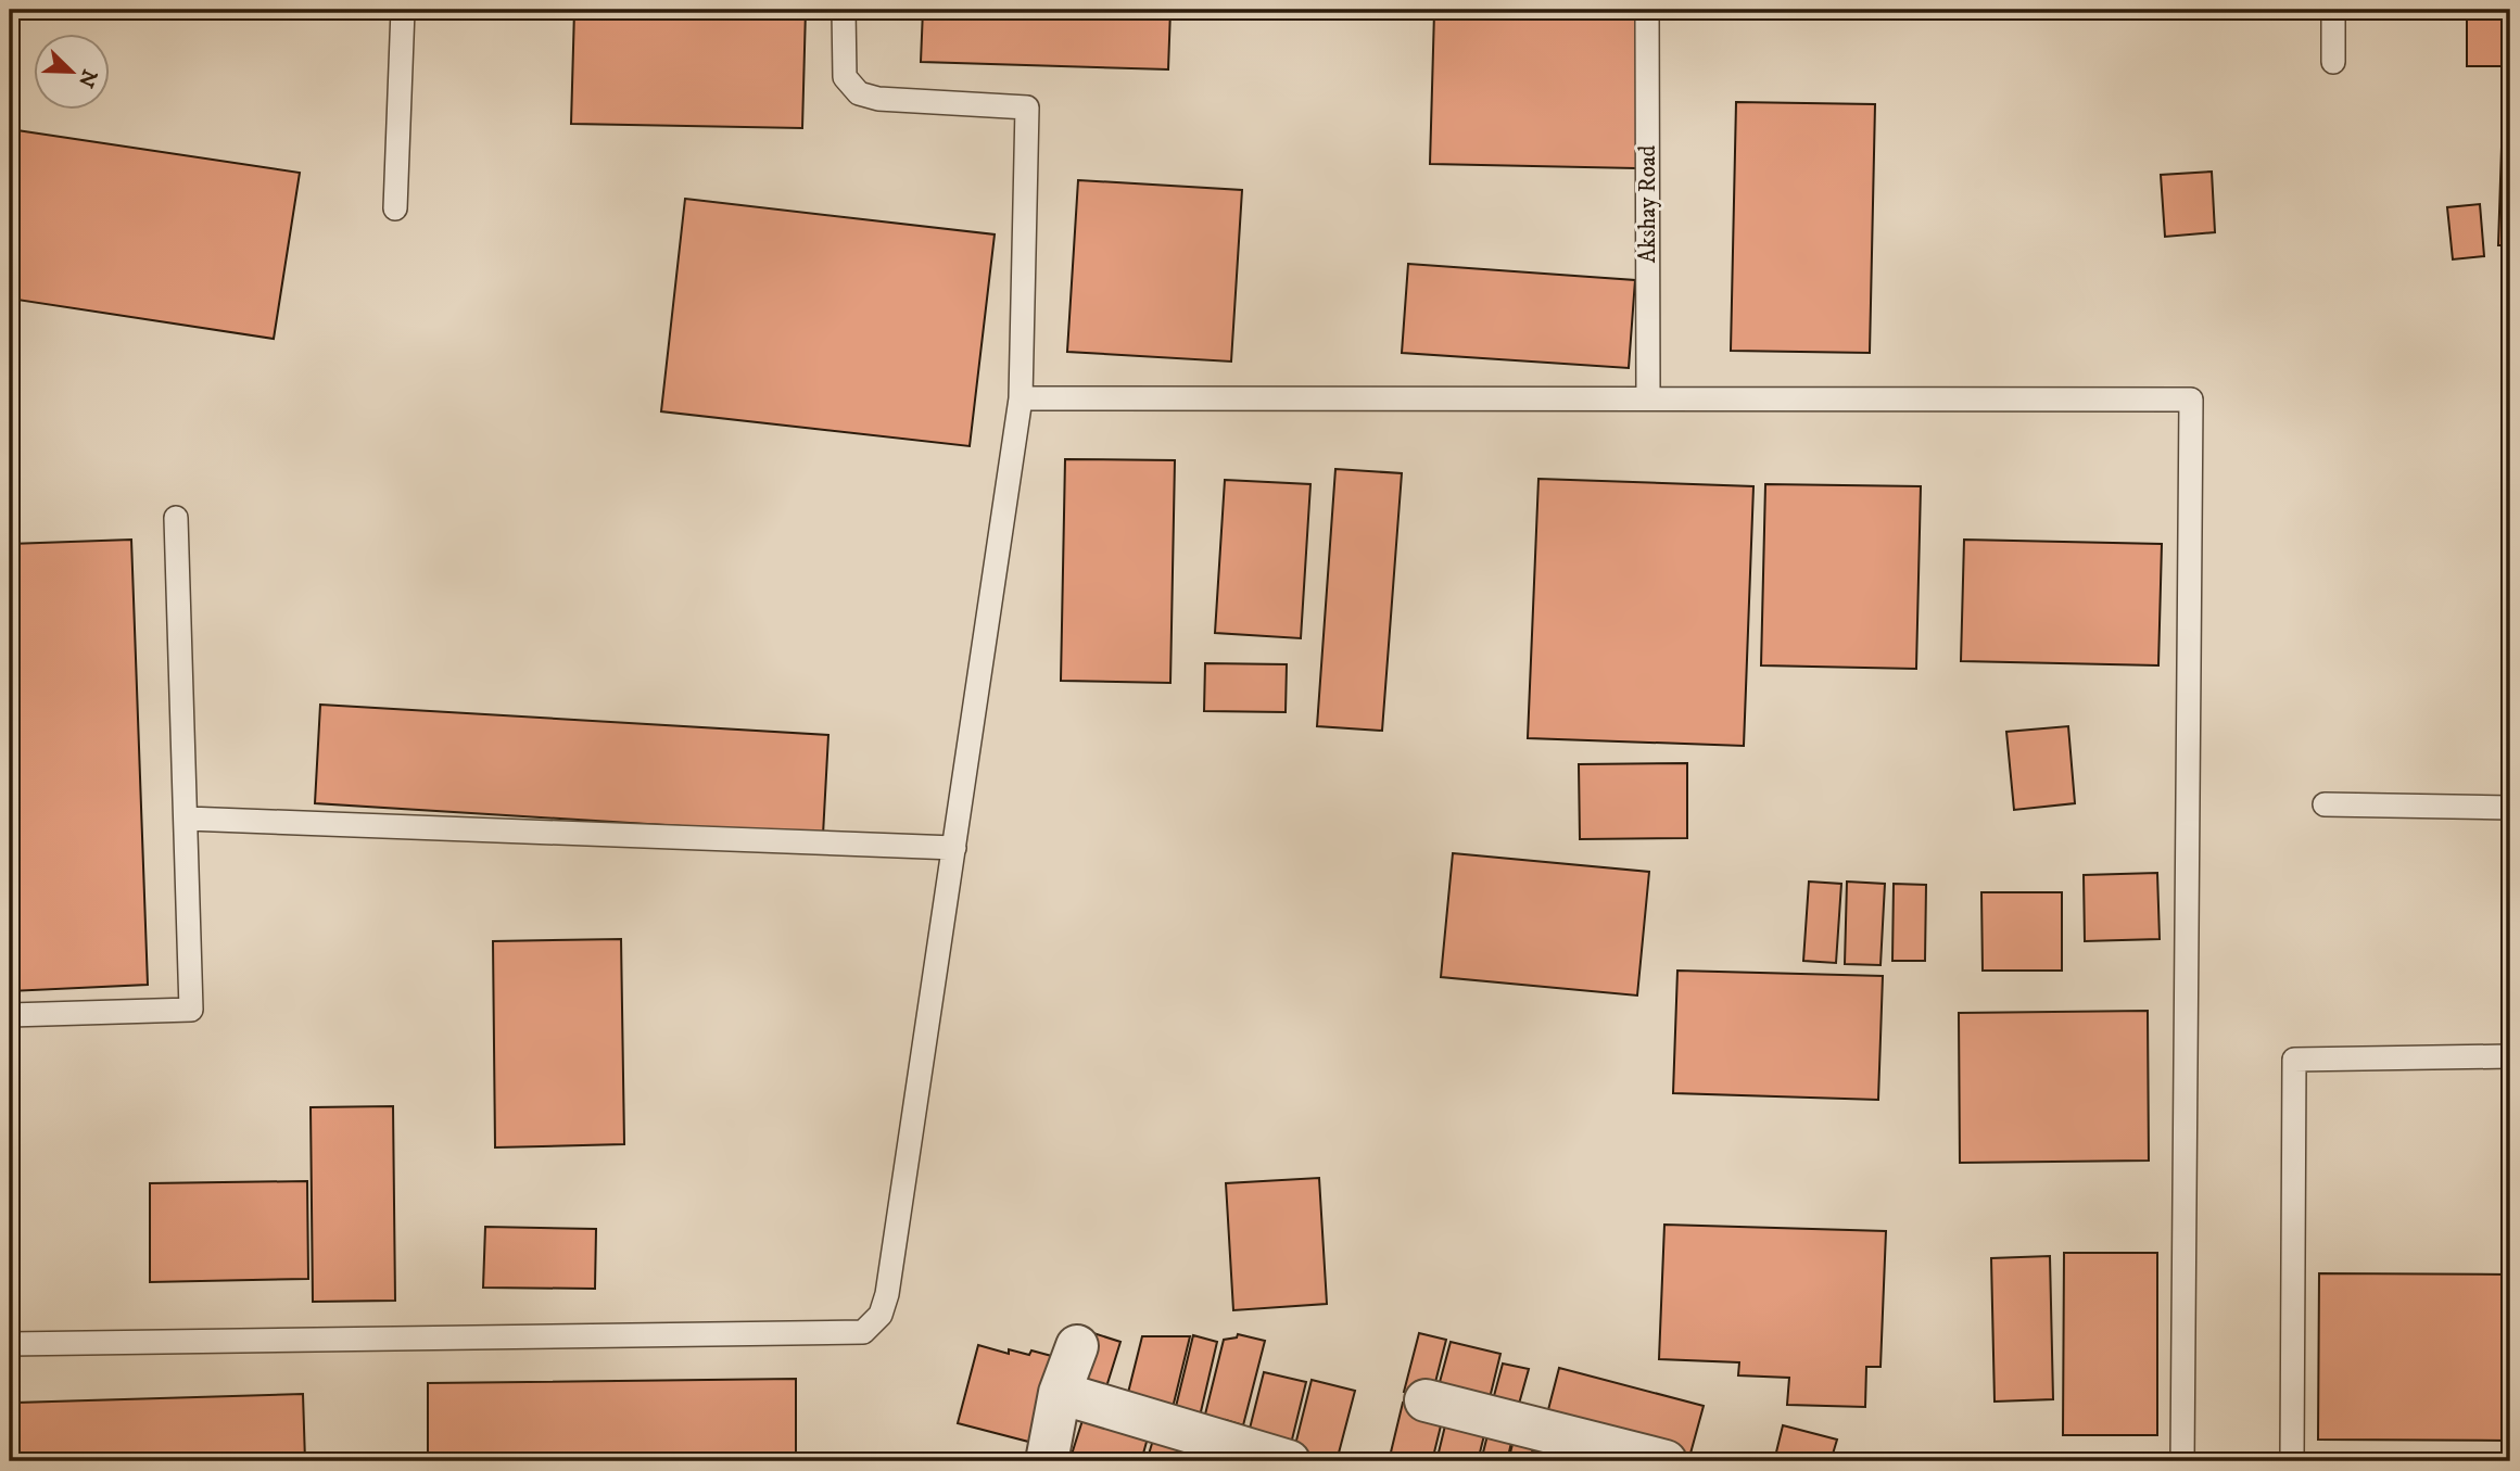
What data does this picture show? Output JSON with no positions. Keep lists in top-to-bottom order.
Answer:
{
  "streets": {
    "lane": ["Akshay Road"]
  },
  "north": "bottom right"
}
